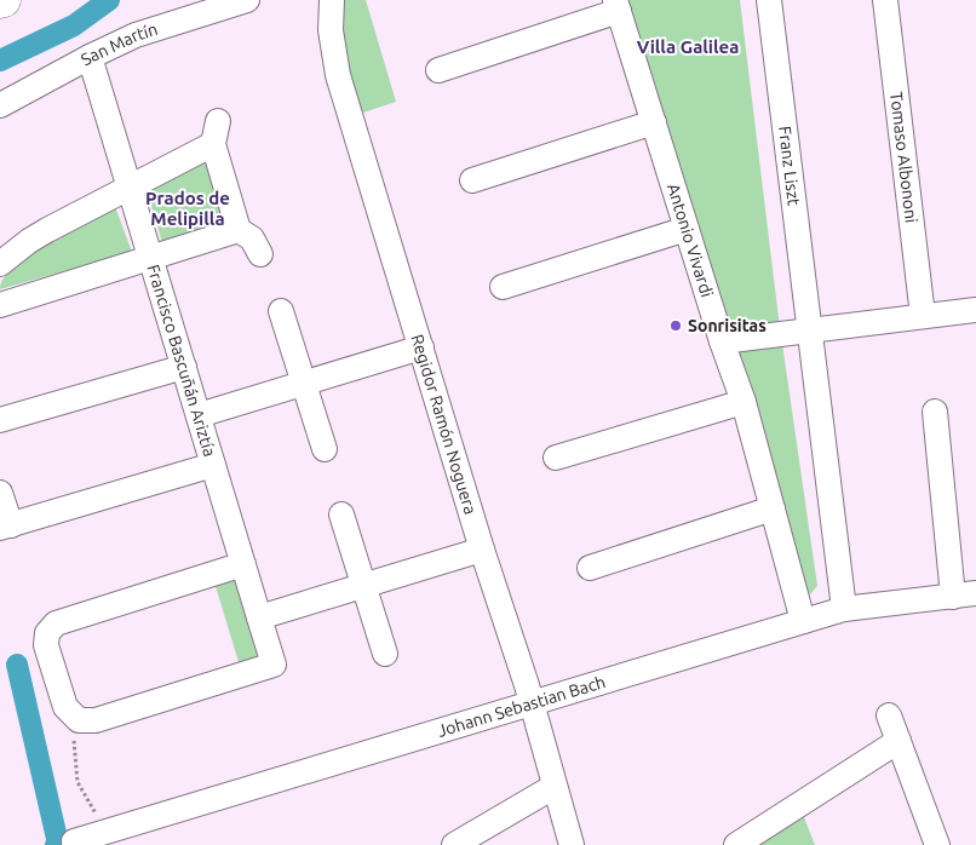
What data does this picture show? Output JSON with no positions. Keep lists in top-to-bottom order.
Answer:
{
  "streets": {
    "street": [
      "San Martín",
      "Tomaso Albononi",
      "Franz Liszt",
      "Antonio Vivardi",
      "Francisco Bascuñán Ariztía",
      "Regidor Ramón Noguera",
      "Johann Sebastian Bach"
    ]
  },
  "crossings": [
    ["San Martín", "Francisco Bascuñán Ariztía"],
    ["Franz Liszt", "Johann Sebastian Bach"],
    ["Antonio Vivardi", "Johann Sebastian Bach"],
    ["Regidor Ramón Noguera", "Johann Sebastian Bach"]
  ],
  "districts": ["Villa Galilea", "Prados de Melipilla"],
  "places": ["Sonrisitas"]
}
